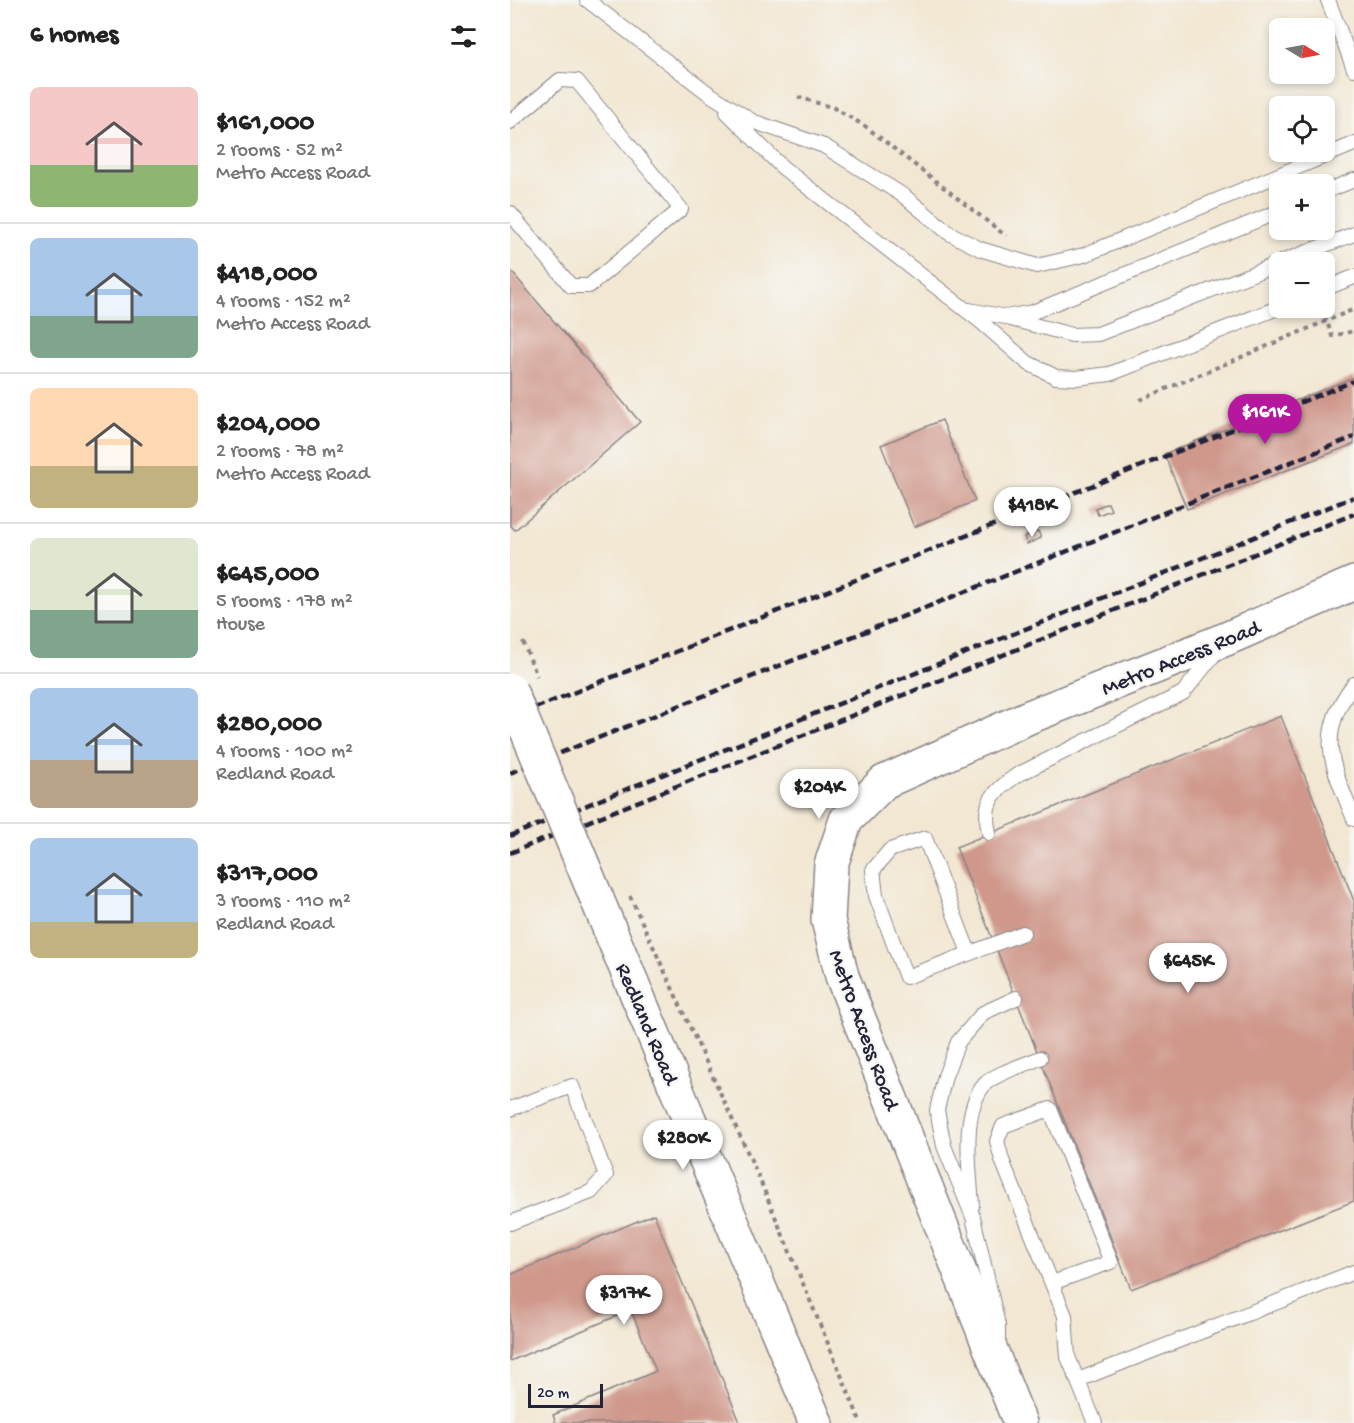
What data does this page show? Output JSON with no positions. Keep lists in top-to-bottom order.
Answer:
{
  "streets": {
    "main road": ["Metro Access Road", "Redland Road"]
  },
  "scale_bar": "20 m",
  "north": "right",
  "page": {
    "heading": "6 homes",
    "map_buttons": ["+", "−"],
    "list": [
      {
        "name": "$161,000",
        "note": "2 rooms · 52 m² · Metro Access Road"
      },
      {
        "name": "$418,000",
        "note": "4 rooms · 152 m² · Metro Access Road"
      },
      {
        "name": "$204,000",
        "note": "2 rooms · 78 m² · Metro Access Road"
      },
      {
        "name": "$645,000",
        "note": "5 rooms · 178 m² · House"
      },
      {
        "name": "$280,000",
        "note": "4 rooms · 100 m² · Redland Road"
      },
      {
        "name": "$317,000",
        "note": "3 rooms · 110 m² · Redland Road"
      }
    ],
    "price": [
      "$161K",
      "$418K",
      "$204K",
      "$645K",
      "$280K",
      "$317K"
    ],
    "scale": "20 m"
  }
}
